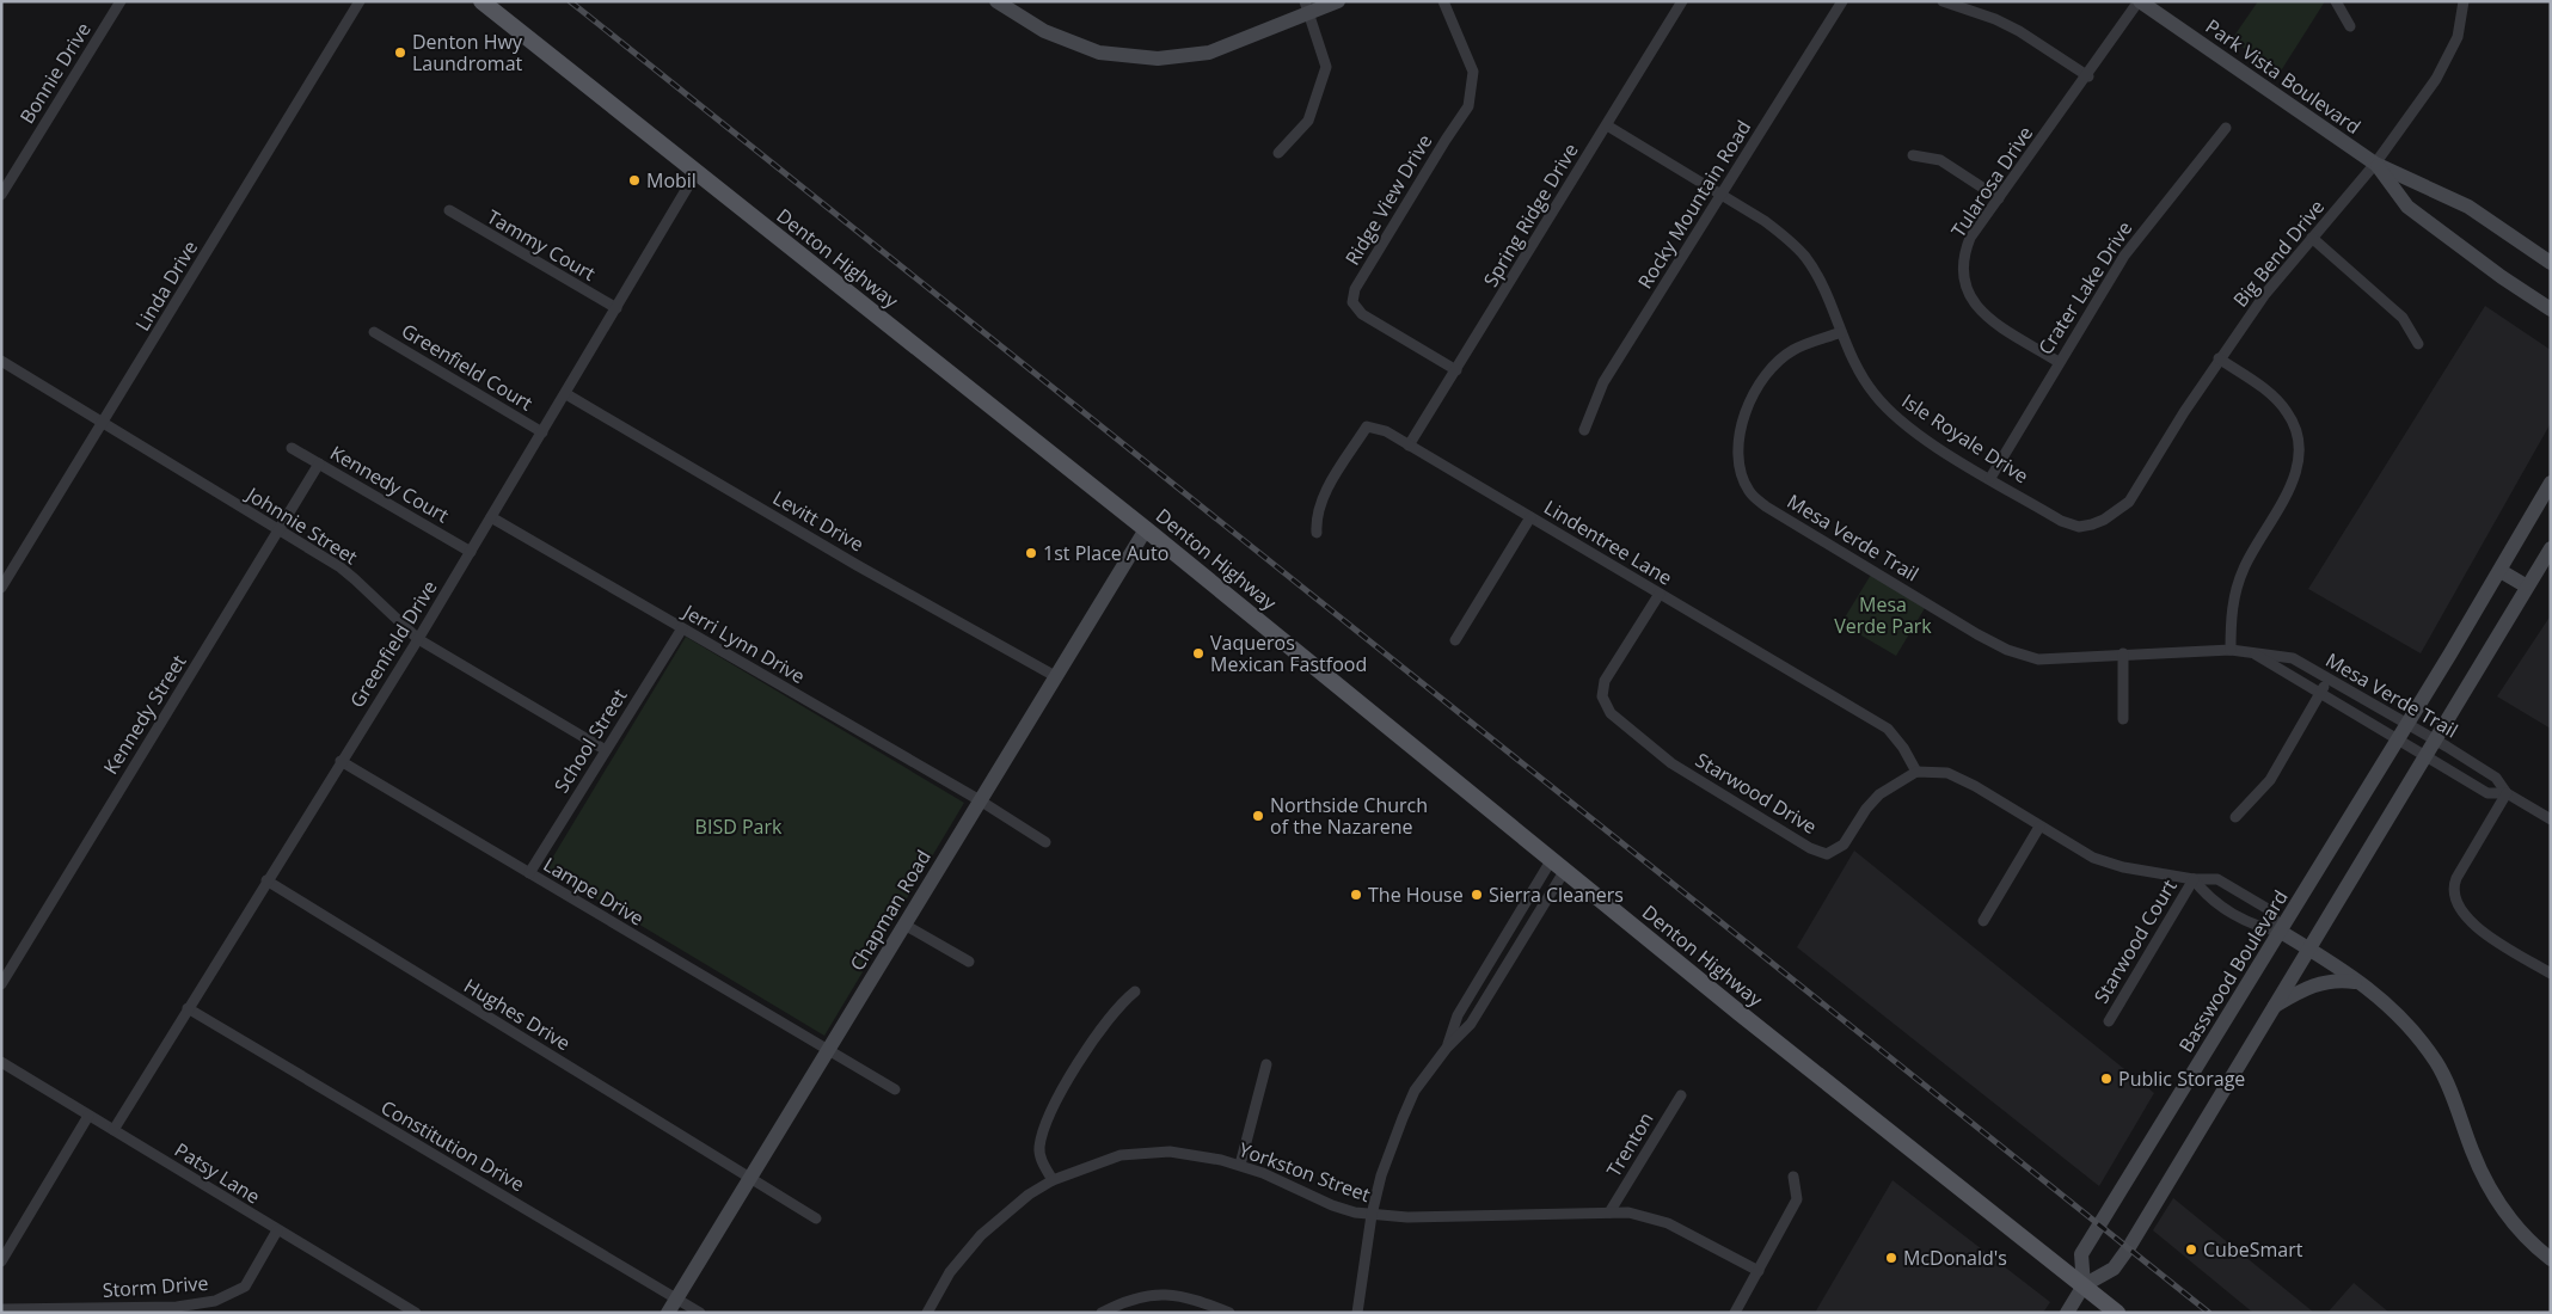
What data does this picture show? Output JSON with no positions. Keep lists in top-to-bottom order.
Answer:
{
  "streets": {
    "main road": ["Denton Highway"],
    "street": [
      "Bonnie Drive",
      "Park Vista Boulevard",
      "Tularosa Drive",
      "Ridge View Drive",
      "Rocky Mountain Road",
      "Spring Ridge Drive",
      "Tammy Court",
      "Big Bend Drive",
      "Linda Drive",
      "Crater Lake Drive",
      "Greenfield Court",
      "Isle Royale Drive",
      "Kennedy Court",
      "Levitt Drive",
      "Johnnie Street",
      "Mesa Verde Trail",
      "Lindentree Lane",
      "Greenfield Drive",
      "Jerri Lynn Drive",
      "Kennedy Street",
      "School Street",
      "Starwood Drive",
      "Lampe Drive",
      "Chapman Road",
      "Starwood Court",
      "Basswood Boulevard",
      "Hughes Drive",
      "Trenton",
      "Constitution Drive",
      "Yorkston Street",
      "Patsy Lane",
      "Storm Drive"
    ]
  },
  "crossings": [
    ["Park Vista Boulevard", "Tularosa Drive"],
    ["Park Vista Boulevard", "Big Bend Drive"],
    ["Tularosa Drive", "Crater Lake Drive"],
    ["Ridge View Drive", "Spring Ridge Drive"],
    ["Rocky Mountain Road", "Isle Royale Drive"],
    ["Spring Ridge Drive", "Isle Royale Drive"],
    ["Spring Ridge Drive", "Lindentree Lane"],
    ["Tammy Court", "Greenfield Drive"],
    ["Big Bend Drive", "Isle Royale Drive"],
    ["Denton Highway", "Greenfield Drive"],
    ["Denton Highway", "Chapman Road"],
    ["Denton Highway", "Basswood Boulevard"],
    ["Linda Drive", "Johnnie Street"],
    ["Crater Lake Drive", "Isle Royale Drive"],
    ["Greenfield Court", "Greenfield Drive"],
    ["Isle Royale Drive", "Mesa Verde Trail"],
    ["Kennedy Court", "Greenfield Drive"],
    ["Kennedy Court", "Kennedy Street"],
    ["Levitt Drive", "Greenfield Drive"],
    ["Levitt Drive", "Chapman Road"],
    ["Johnnie Street", "Greenfield Drive"],
    ["Johnnie Street", "Kennedy Street"],
    ["Johnnie Street", "School Street"],
    ["Mesa Verde Trail", "Basswood Boulevard"],
    ["Lindentree Lane", "Starwood Drive"],
    ["Greenfield Drive", "Jerri Lynn Drive"],
    ["Greenfield Drive", "Lampe Drive"],
    ["Greenfield Drive", "Hughes Drive"],
    ["Greenfield Drive", "Constitution Drive"],
    ["Greenfield Drive", "Patsy Lane"],
    ["Jerri Lynn Drive", "School Street"],
    ["Jerri Lynn Drive", "Chapman Road"],
    ["School Street", "Lampe Drive"],
    ["Lampe Drive", "Chapman Road"],
    ["Chapman Road", "Hughes Drive"],
    ["Chapman Road", "Constitution Drive"],
    ["Trenton", "Yorkston Street"],
    ["Patsy Lane", "Storm Drive"]
  ],
  "parks": ["Mesa Verde Park", "BISD Park"],
  "places": [
    "Denton Hwy Laundromat",
    "Mobil",
    "1st Place Auto",
    "Vaqueros Mexican Fastfood",
    "Northside Church of the Nazarene",
    "The House",
    "Sierra Cleaners",
    "Public Storage",
    "CubeSmart",
    "McDonald's"
  ]
}
